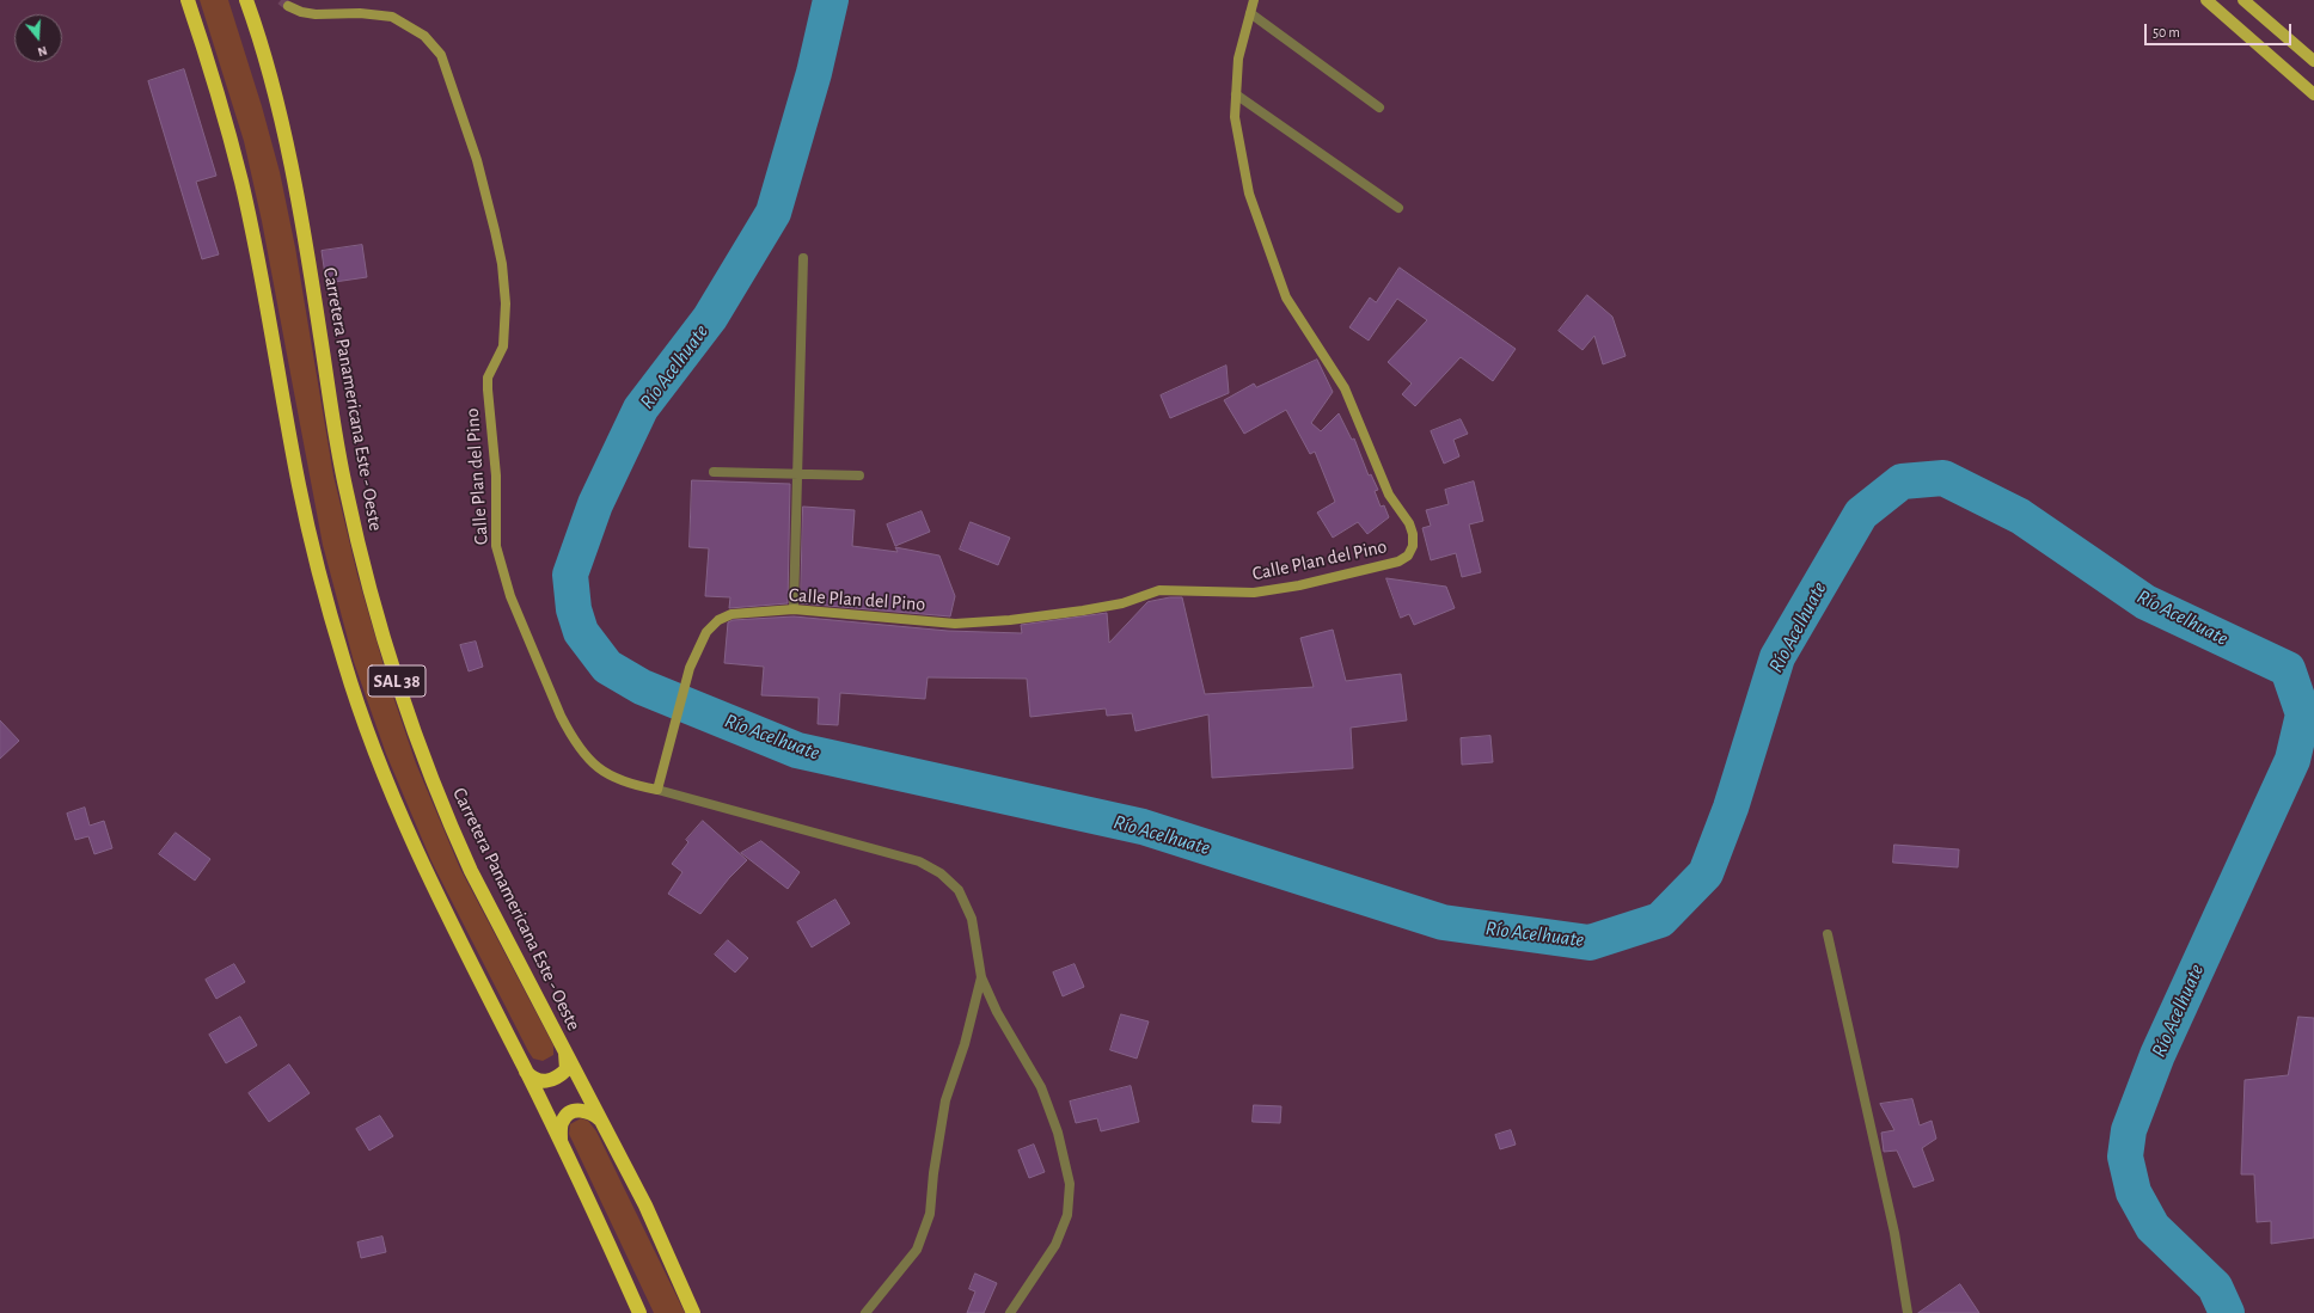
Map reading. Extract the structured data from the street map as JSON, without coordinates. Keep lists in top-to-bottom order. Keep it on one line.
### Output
{"streets":{"highway":["Carretera Panamericana Este - Oeste","SAL 38"],"street":["Calle Plan del Pino"]},"water":["Río Acelhuate"],"scale_bar":"50 m","north":"bottom"}
